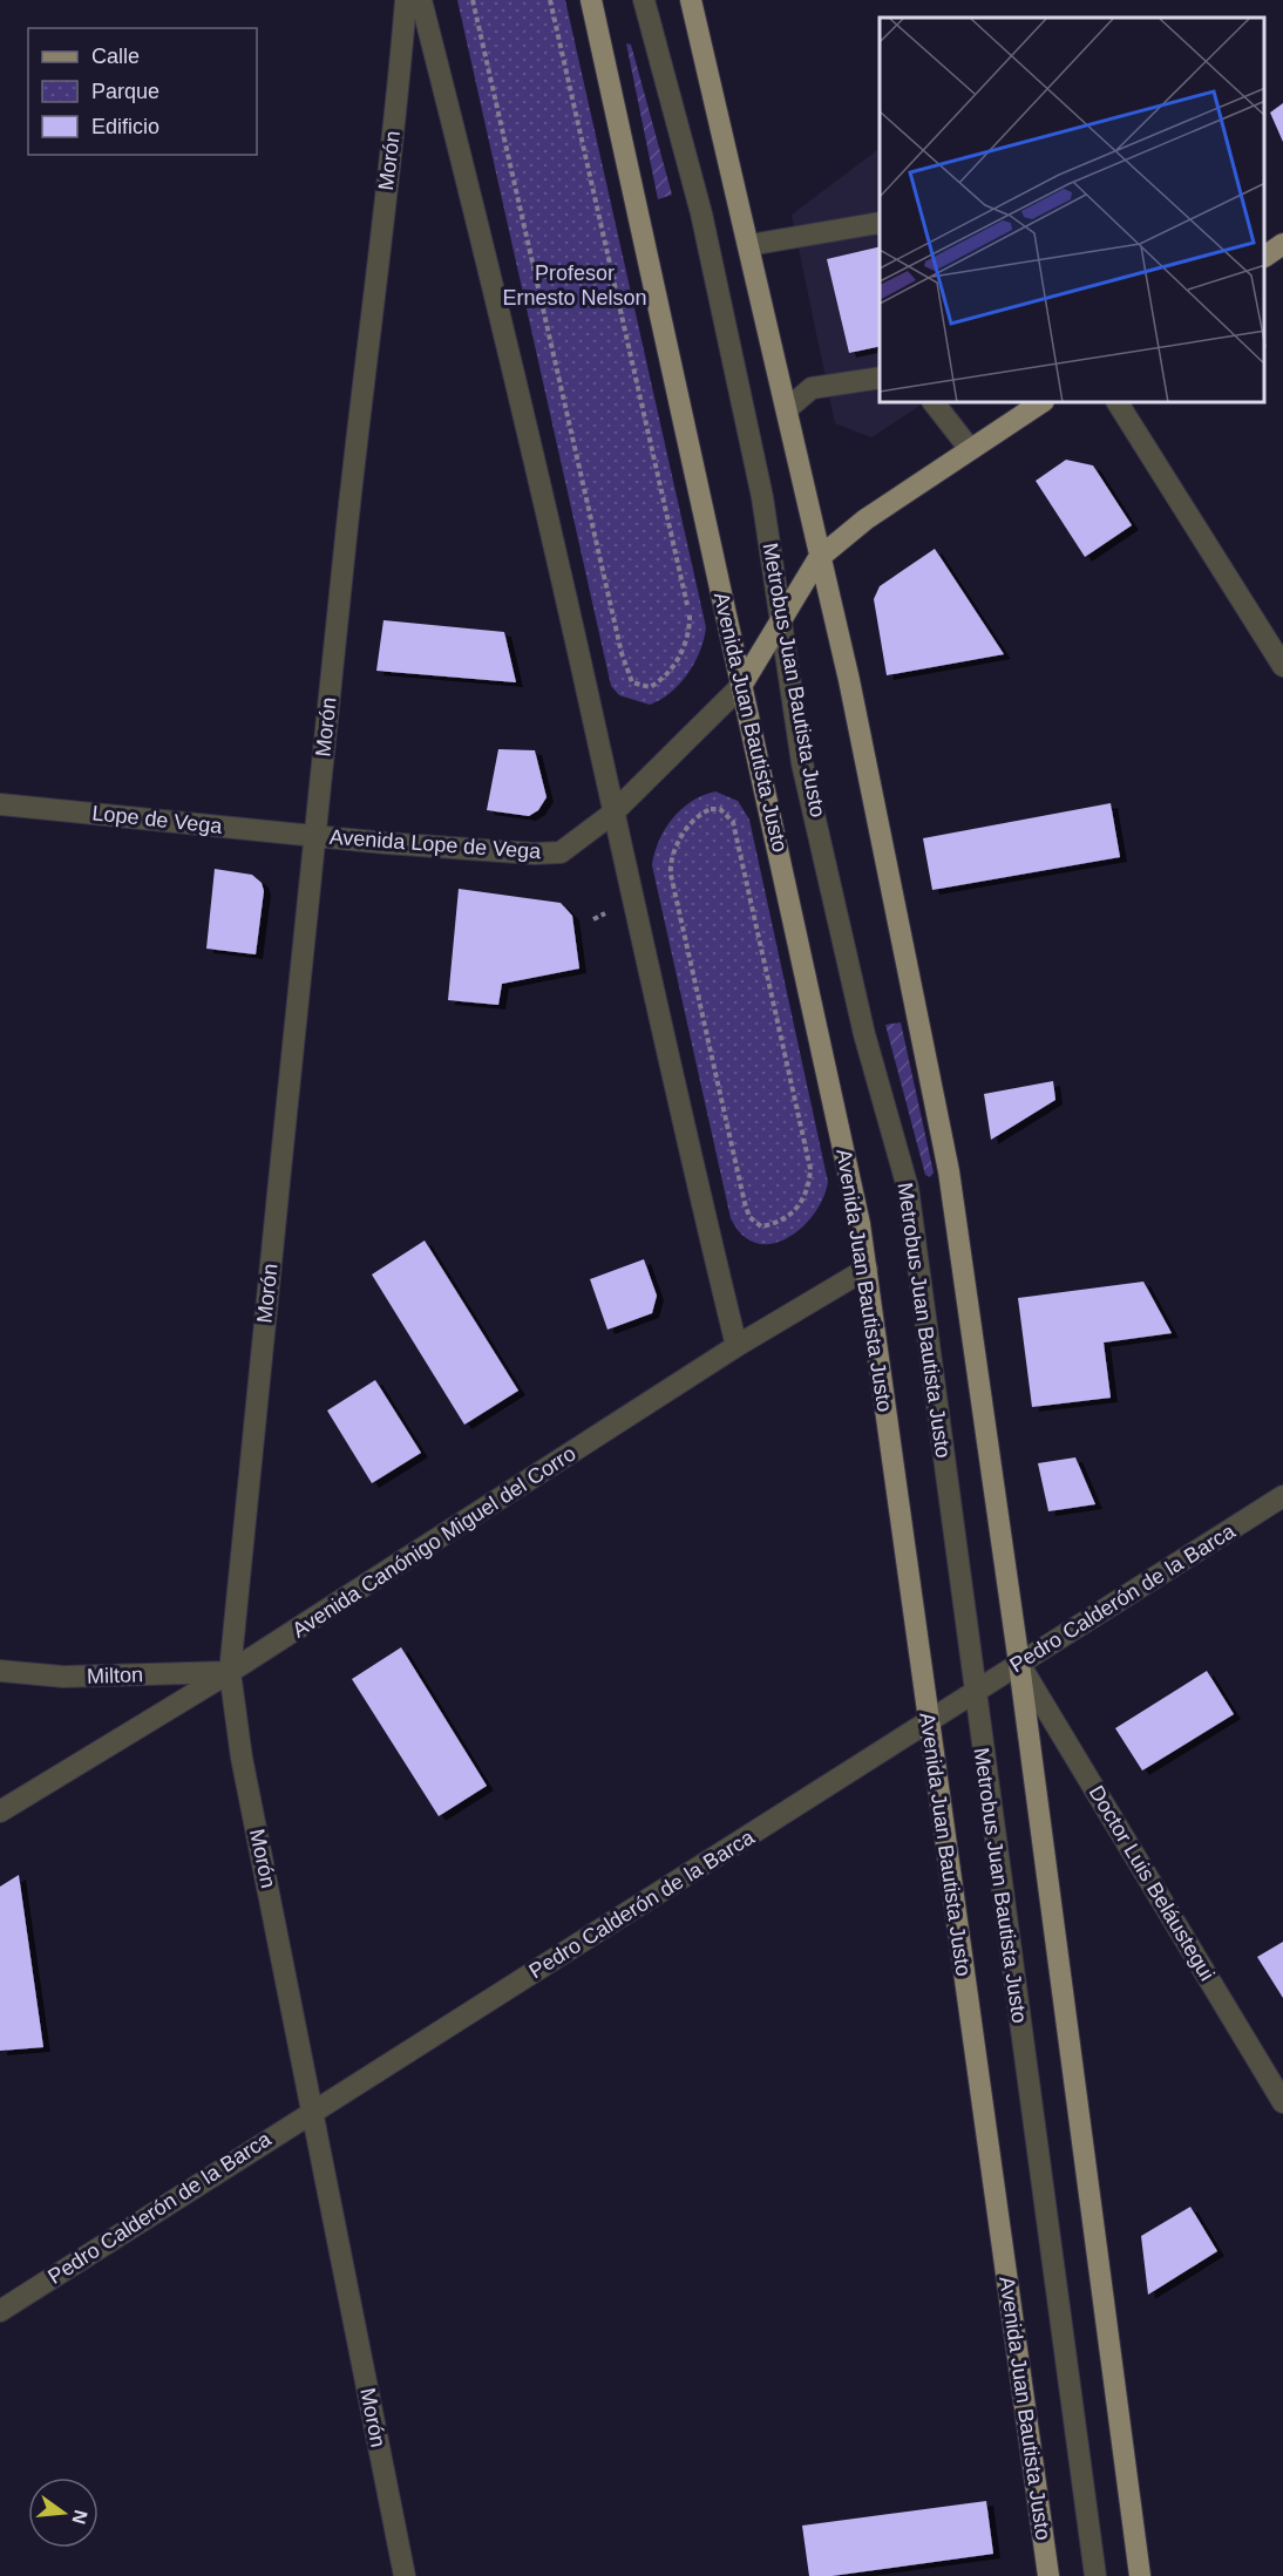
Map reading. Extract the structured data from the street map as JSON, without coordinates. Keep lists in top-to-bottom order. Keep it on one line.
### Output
{"streets":{"main road":["Avenida Juan Bautista Justo","Avenida Lope de Vega"],"street":["Morón","Metrobus Juan Bautista Justo","Lope de Vega","Avenida Canónigo Miguel del Corro","Pedro Calderón de la Barca","Milton","Doctor Luis Beláustegui"]},"crossings":[["Morón","Lope de Vega"],["Morón","Avenida Lope de Vega"],["Morón","Avenida Canónigo Miguel del Corro"],["Morón","Pedro Calderón de la Barca"],["Morón","Milton"],["Metrobus Juan Bautista Justo","Avenida Lope de Vega"],["Metrobus Juan Bautista Justo","Pedro Calderón de la Barca"],["Avenida Juan Bautista Justo","Avenida Lope de Vega"],["Avenida Juan Bautista Justo","Avenida Canónigo Miguel del Corro"],["Avenida Juan Bautista Justo","Pedro Calderón de la Barca"],["Lope de Vega","Avenida Lope de Vega"],["Avenida Canónigo Miguel del Corro","Milton"],["Pedro Calderón de la Barca","Doctor Luis Beláustegui"]],"parks":["Profesor Ernesto Nelson"],"legend":["Calle","Parque","Edificio"],"north":"right"}
